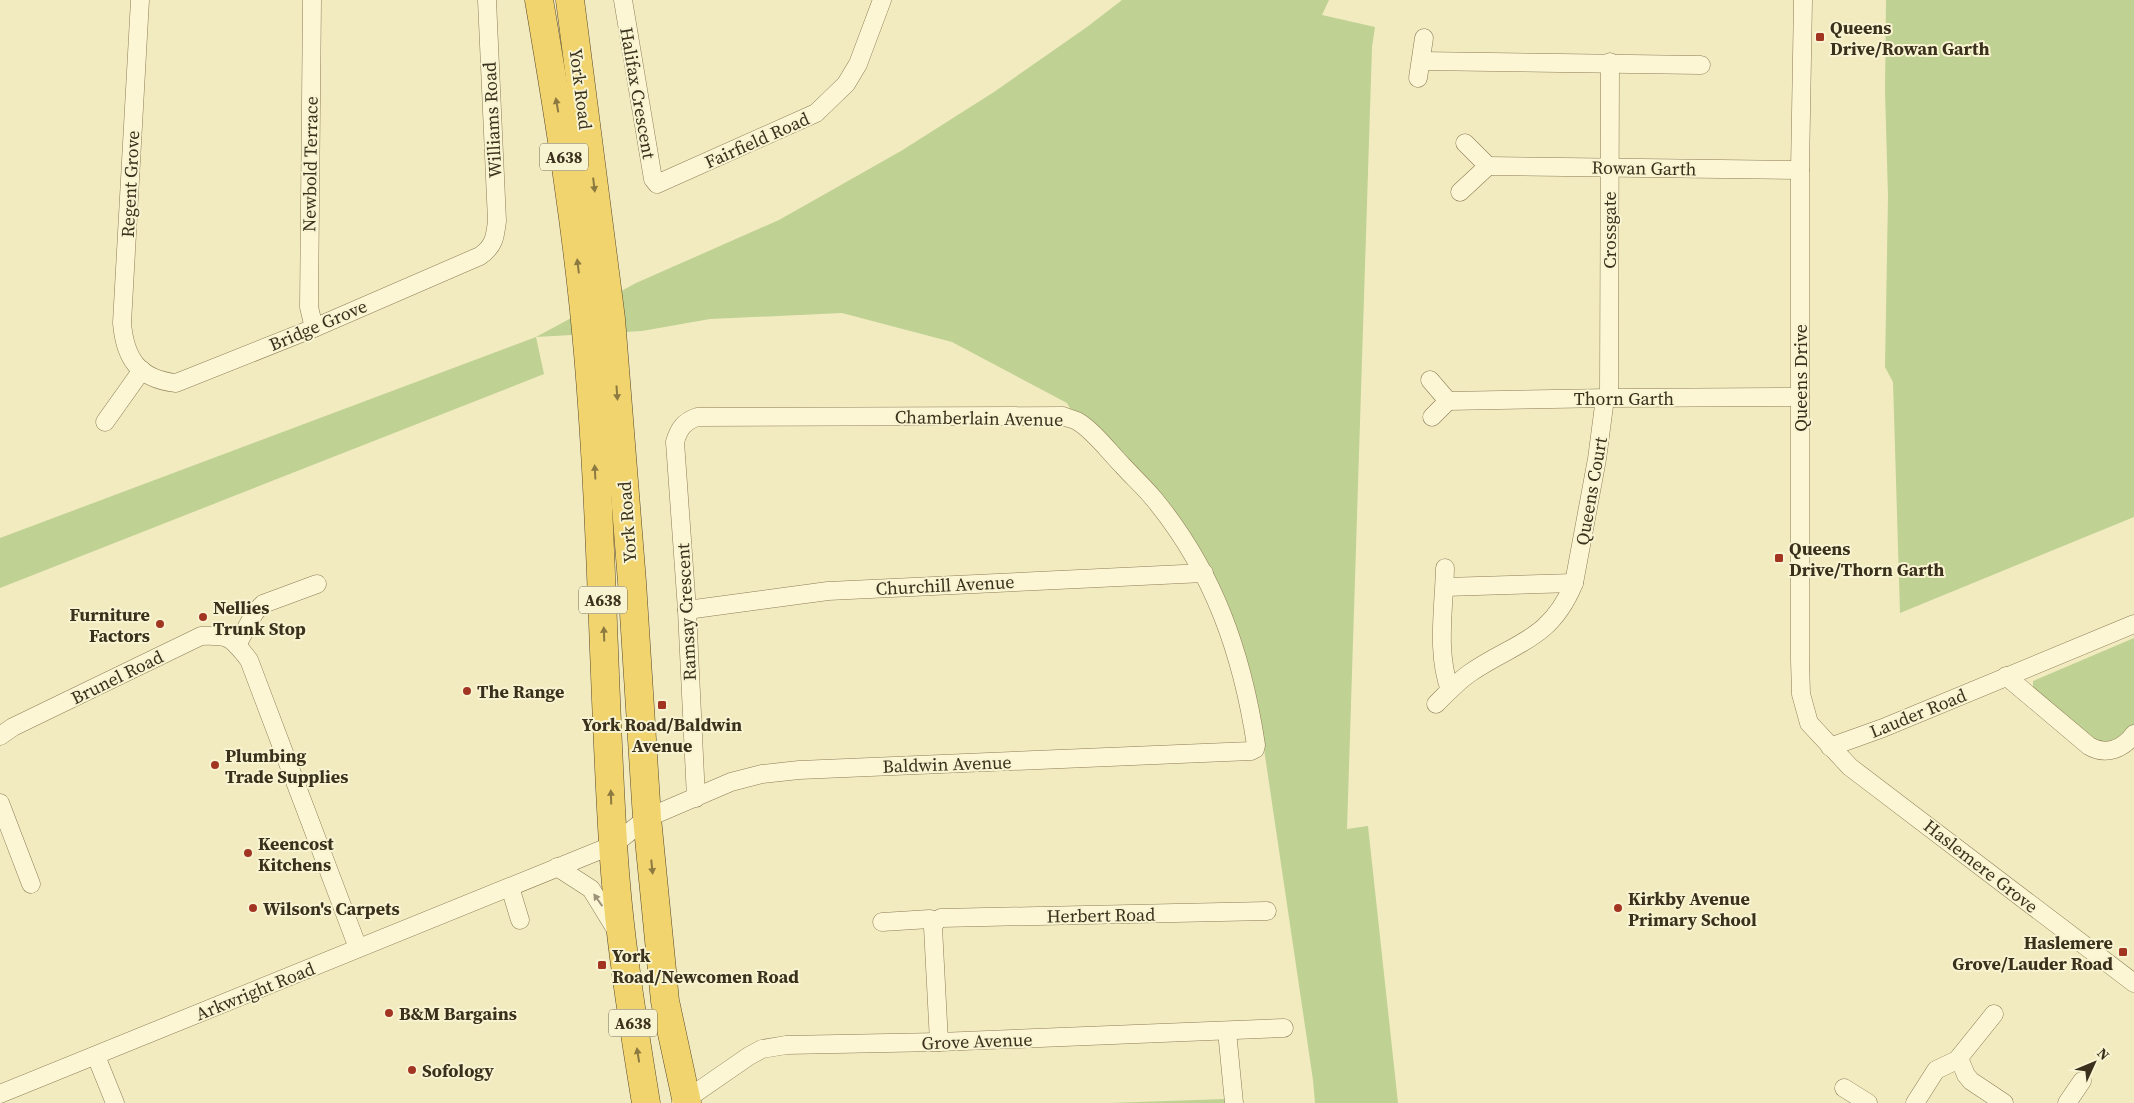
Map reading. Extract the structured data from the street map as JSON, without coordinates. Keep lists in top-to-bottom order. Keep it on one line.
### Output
{"streets":{"highway":["York Road","A638"],"street":["Halifax Crescent","Williams Road","Fairfield Road","Newbold Terrace","Rowan Garth","Regent Grove","Crossgate","Bridge Grove","Queens Drive","Thorn Garth","Chamberlain Avenue","Queens Court","Churchill Avenue","Ramsay Crescent","Brunel Road","Lauder Road","Baldwin Avenue","Haslemere Grove","Herbert Road","Arkwright Road","Grove Avenue"]},"crossings":[["York Road","Baldwin Avenue"],["York Road","Arkwright Road"],["York Road","Grove Avenue"],["Halifax Crescent","Fairfield Road"],["Williams Road","Bridge Grove"],["Newbold Terrace","Bridge Grove"],["Rowan Garth","Crossgate"],["Rowan Garth","Queens Drive"],["Regent Grove","Bridge Grove"],["Crossgate","Thorn Garth"],["Crossgate","Queens Court"],["Queens Drive","Thorn Garth"],["Queens Drive","Lauder Road"],["Queens Drive","Haslemere Grove"],["Thorn Garth","Queens Court"],["Chamberlain Avenue","Churchill Avenue"],["Chamberlain Avenue","Ramsay Crescent"],["Chamberlain Avenue","Baldwin Avenue"],["Churchill Avenue","Ramsay Crescent"],["Ramsay Crescent","Baldwin Avenue"],["Lauder Road","Haslemere Grove"],["Baldwin Avenue","Arkwright Road"]],"places":{"transit":["Queens Drive/Rowan Garth","Queens Drive/Thorn Garth","York Road/Baldwin Avenue","Haslemere Grove/Lauder Road","York Road/Newcomen Road"],"other":["Nellies Trunk Stop","Furniture Factors","The Range","Plumbing Trade Supplies","Keencost Kitchens","Wilson's Carpets","Kirkby Avenue Primary School","B&M Bargains","Sofology"]},"north":"top right"}
